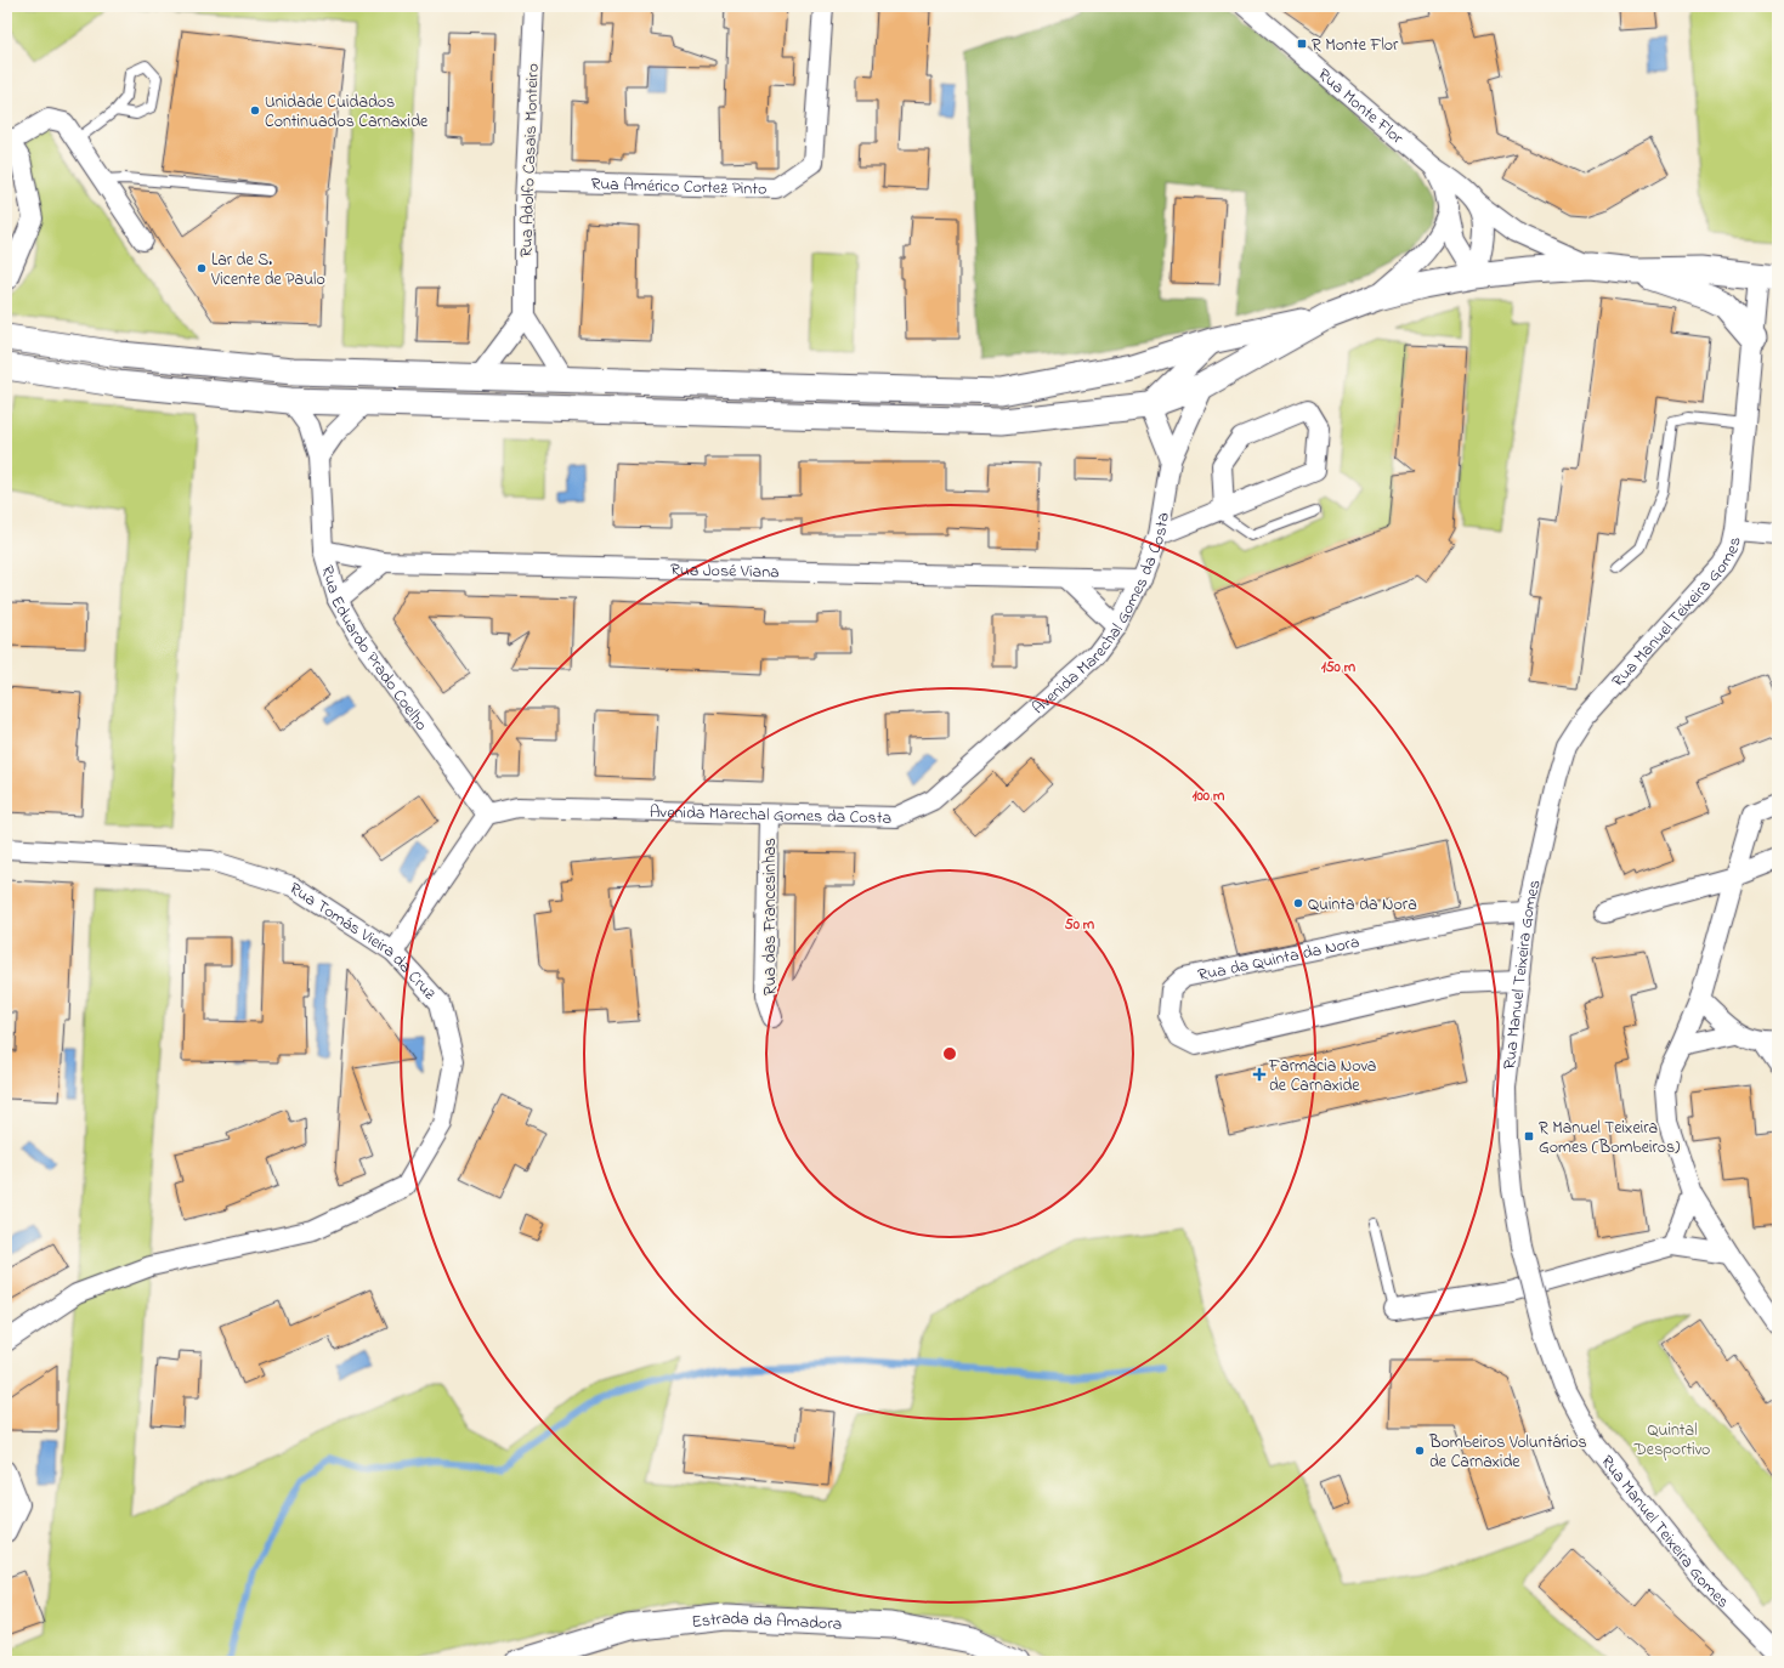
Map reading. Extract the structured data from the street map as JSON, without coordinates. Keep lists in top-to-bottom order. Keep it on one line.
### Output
{"streets":{"street":["Rua Monte Flor","Rua Adolfo Casais Monteiro","Rua Américo Cortez Pinto","Rua José Viana","Avenida Marechal Gomes da Costa","Rua Manuel Teixeira Gomes","Rua Eduardo Prado Coelho","Rua das Francesinhas","Rua Tomás Vieira da Cruz","Rua da Quinta da Nora","Estrada da Amadora"]},"crossings":[["Rua Adolfo Casais Monteiro","Rua Américo Cortez Pinto"],["Rua José Viana","Avenida Marechal Gomes da Costa"],["Rua José Viana","Rua Eduardo Prado Coelho"],["Avenida Marechal Gomes da Costa","Rua Eduardo Prado Coelho"],["Avenida Marechal Gomes da Costa","Rua das Francesinhas"],["Rua Manuel Teixeira Gomes","Rua da Quinta da Nora"]],"parks":["Quintal Desportivo"],"places":{"transit":["R Monte Flor","R Manuel Teixeira Gomes (Bombeiros)"],"other":["Unidade Cuidados Continuados Carnaxide","Lar de S. Vicente de Paulo","Quinta da Nora","Bombeiros Voluntários de Carnaxide"],"health":["Farmácia Nova de Carnaxide"]},"rings":["150 m","100 m","50 m"]}
